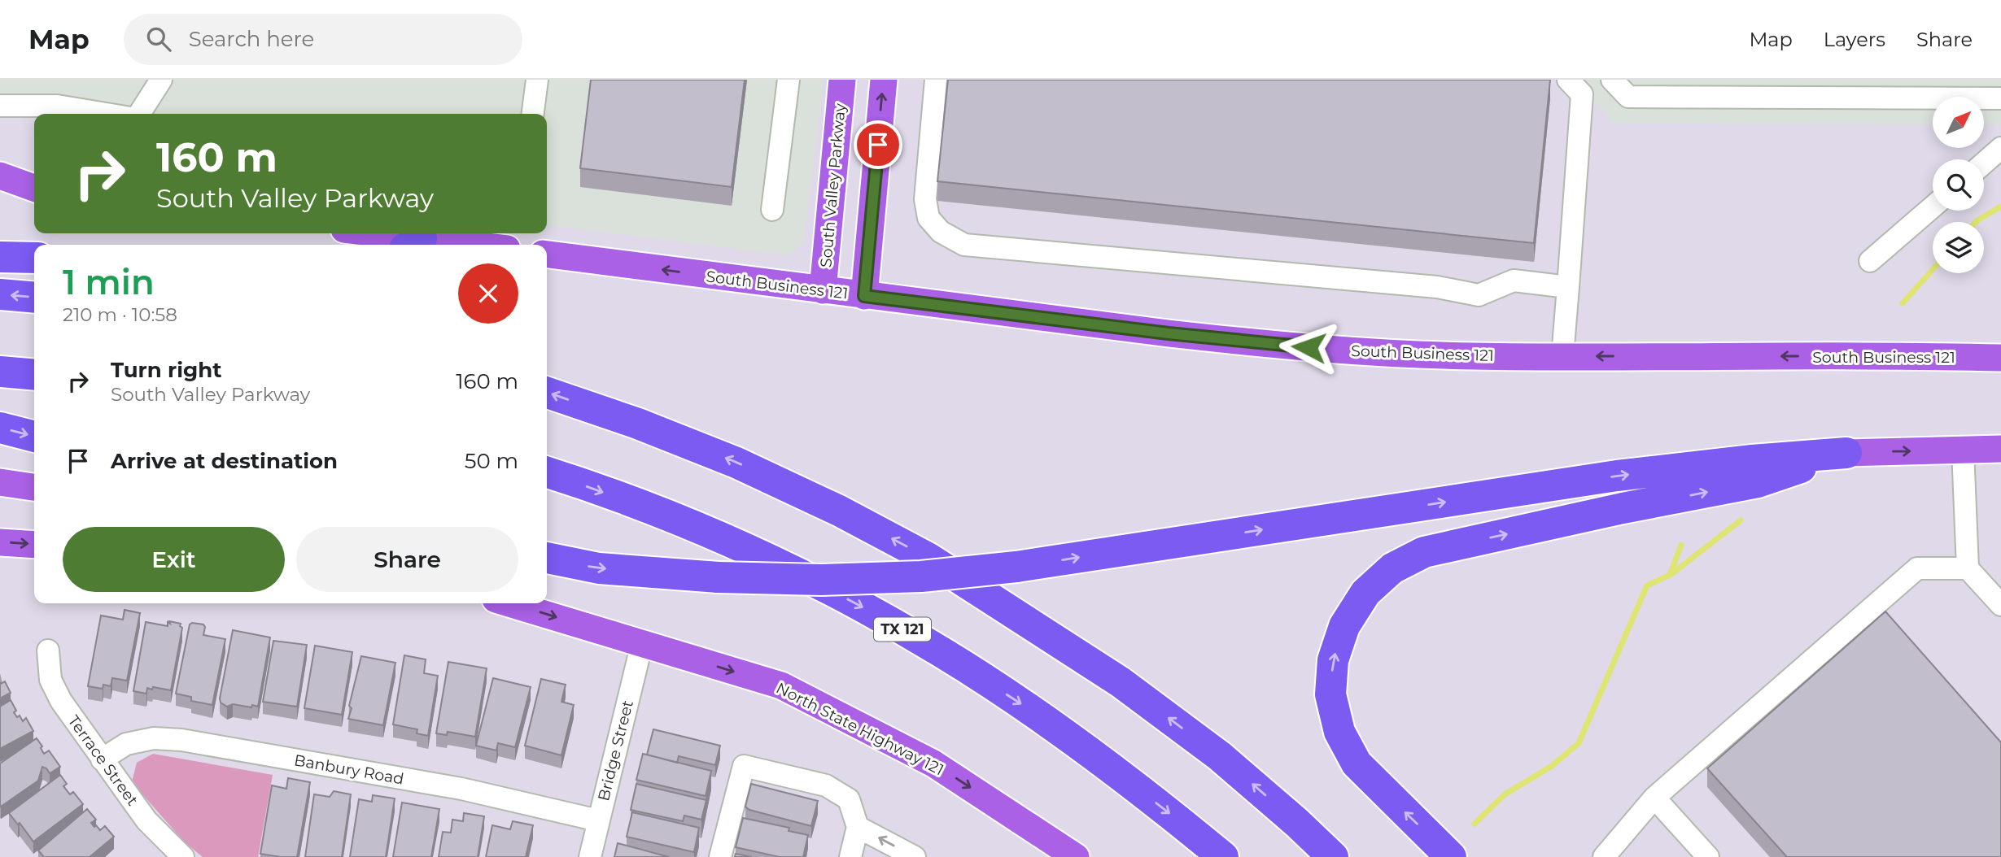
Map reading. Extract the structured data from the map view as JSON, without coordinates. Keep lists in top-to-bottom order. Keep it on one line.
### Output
{"streets":{"highway":["TX 121"],"main road":["South Valley Parkway","South Business 121","North State Highway 121"],"street":["Bridge Street","Terrace Street","Banbury Road"]},"crossings":[["South Valley Parkway","South Business 121"],["North State Highway 121","Bridge Street"],["Bridge Street","Banbury Road"],["Terrace Street","Banbury Road"]],"one_way":["South Business 121","North State Highway 121"],"north":"top right","page":{"header":"Map","search":"Search here","nav":["Map","Layers","Share"],"turn":["160 m","South Valley Parkway"],"heading":["1 min","210 m · 10:58"],"list":[{"name":"Turn right","note":"South Valley Parkway","value":"160 m"},{"name":"Arrive at destination","value":"50 m"}],"buttons":["Exit","Share"]}}
